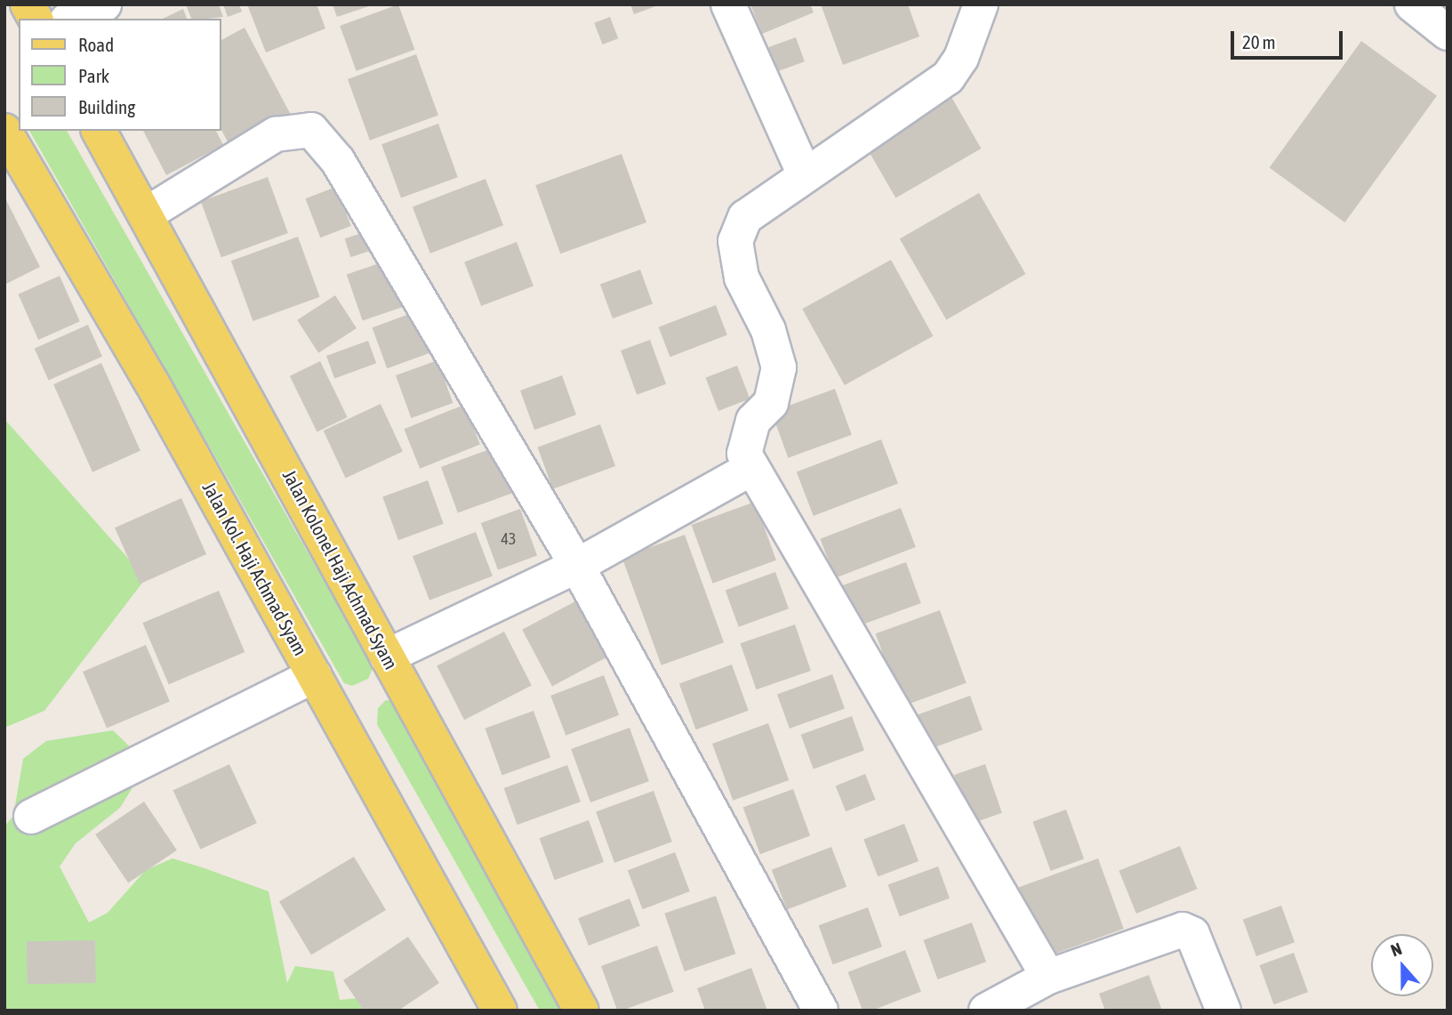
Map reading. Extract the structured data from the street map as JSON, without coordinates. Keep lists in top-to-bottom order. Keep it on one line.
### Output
{"streets":{"main road":["Jalan Kol. Haji Achmad Syam","Jalan Kolonel Haji Achmad Syam"]},"house_numbers":["43"],"legend":["Road","Park","Building"],"scale_bar":"20 m","north":"top"}
